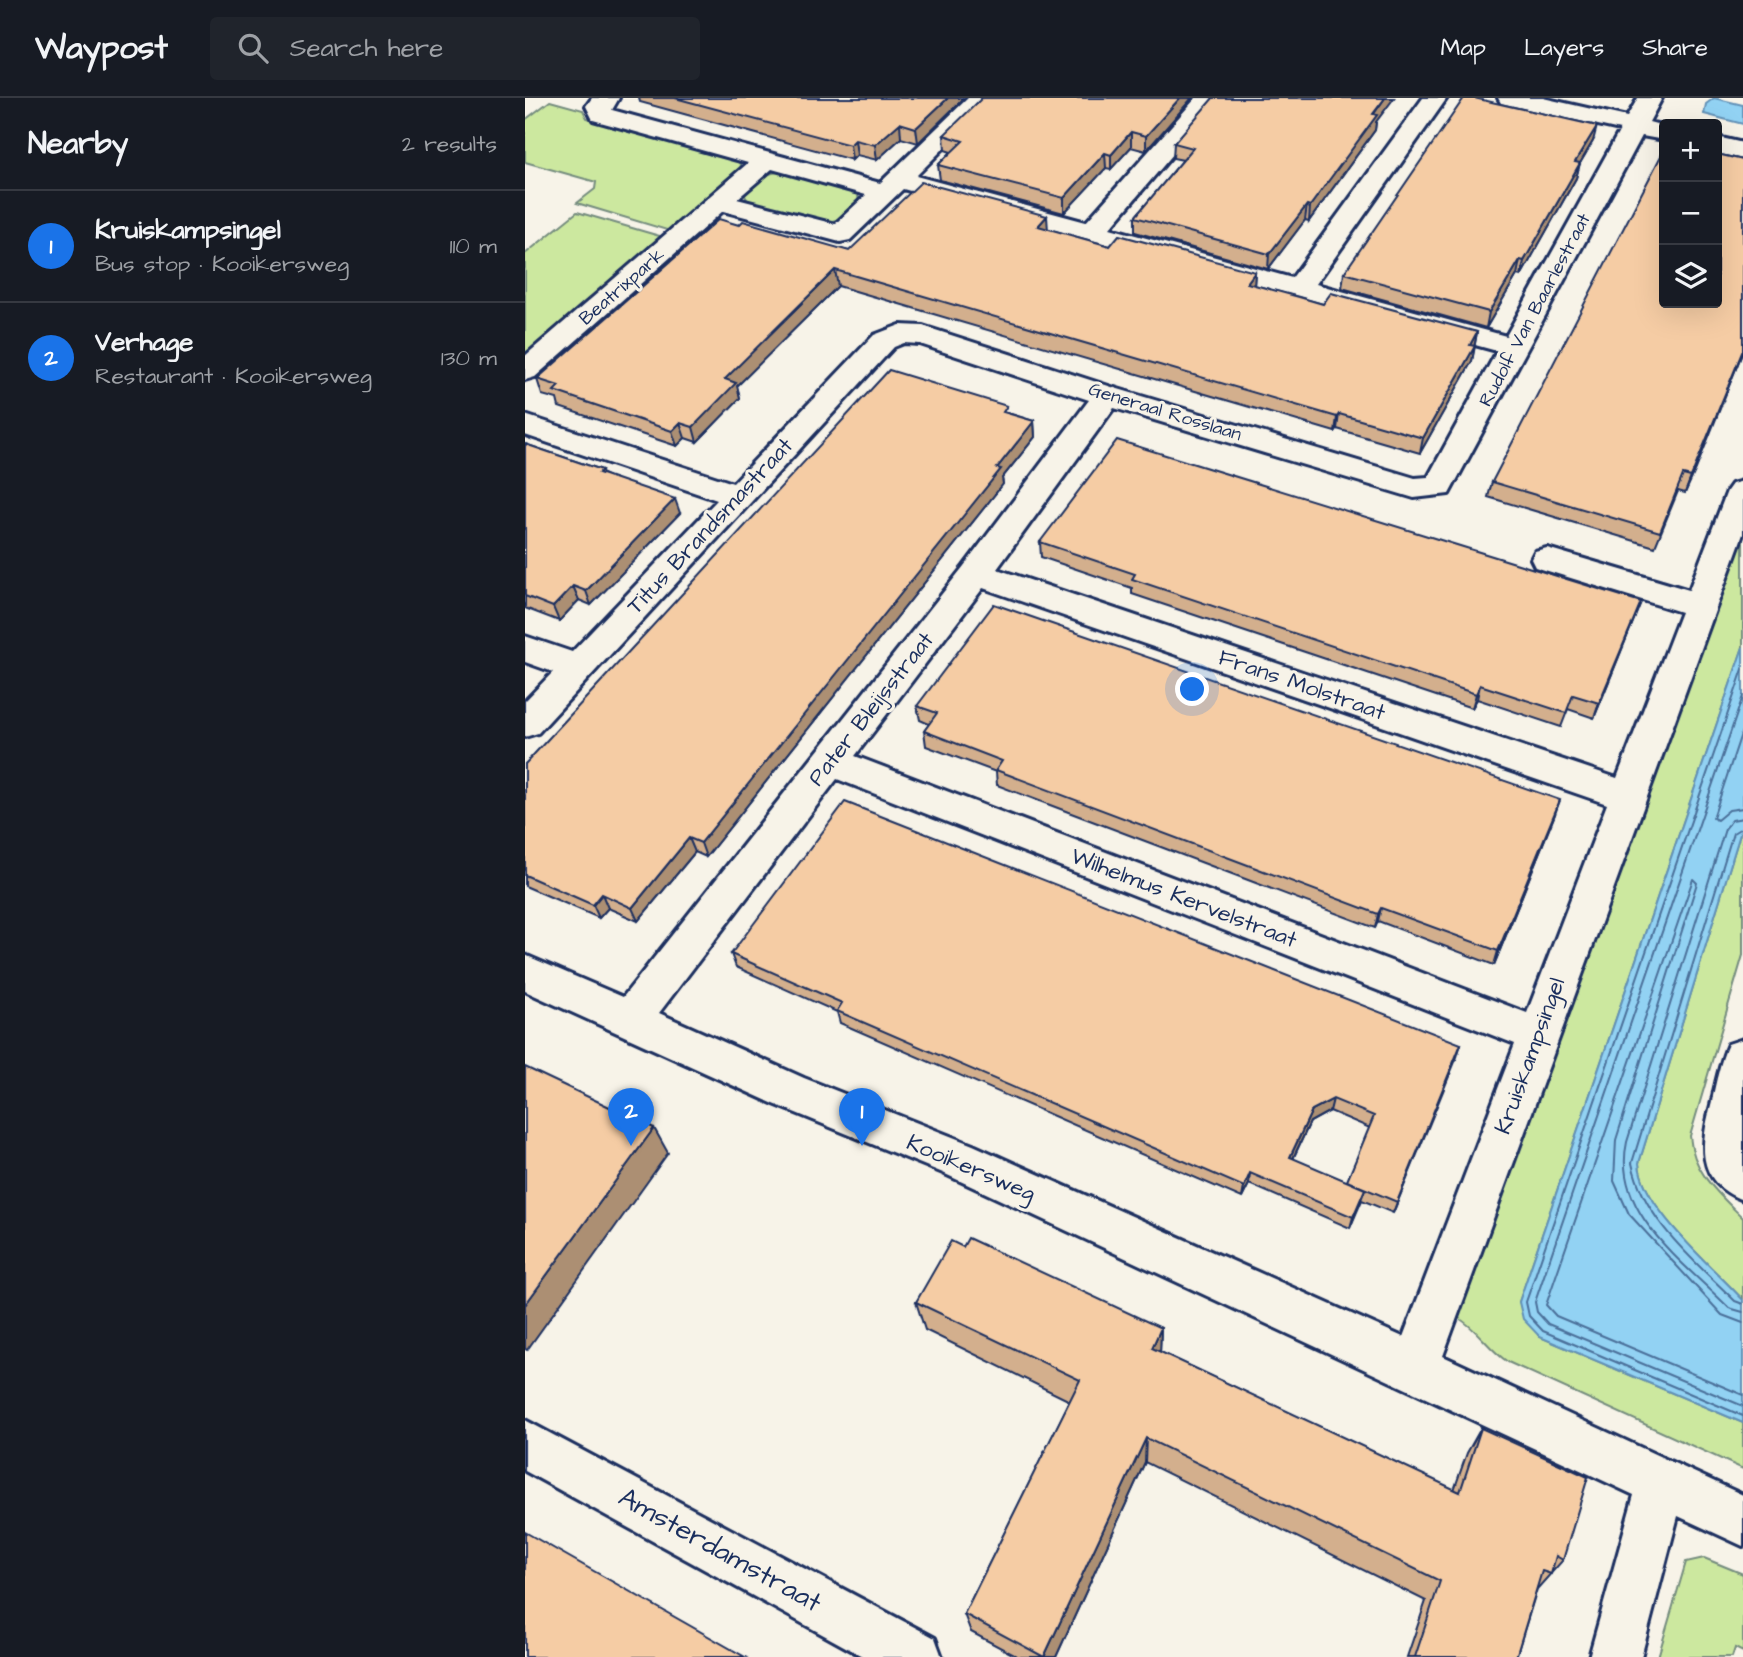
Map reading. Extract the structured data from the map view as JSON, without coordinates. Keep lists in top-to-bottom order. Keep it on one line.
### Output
{"streets":{"street":["Beatrixpark","Rudolf Van Baarlestraat","Generaal Rosslaan","Titus Brandsmastraat","Frans Molstraat","Pater Bleijsstraat","Wilhelmus Kervelstraat","Kruiskampsingel","Kooikersweg","Amsterdamstraat"]},"crossings":[["Rudolf Van Baarlestraat","Generaal Rosslaan"],["Generaal Rosslaan","Titus Brandsmastraat"],["Generaal Rosslaan","Pater Bleijsstraat"],["Frans Molstraat","Pater Bleijsstraat"],["Frans Molstraat","Kruiskampsingel"],["Pater Bleijsstraat","Wilhelmus Kervelstraat"],["Pater Bleijsstraat","Kooikersweg"],["Wilhelmus Kervelstraat","Kruiskampsingel"],["Kruiskampsingel","Kooikersweg"]],"page":{"header":"Waypost","search":"Search here","nav":["Map","Layers","Share"],"heading":["Nearby","2 results"],"map_buttons":["+","−"],"list":[{"mark":"1","name":"Kruiskampsingel","note":"Bus stop · Kooikersweg","value":"110 m"},{"mark":"2","name":"Verhage","note":"Restaurant · Kooikersweg","value":"130 m"}],"pins":["1","2"]}}
